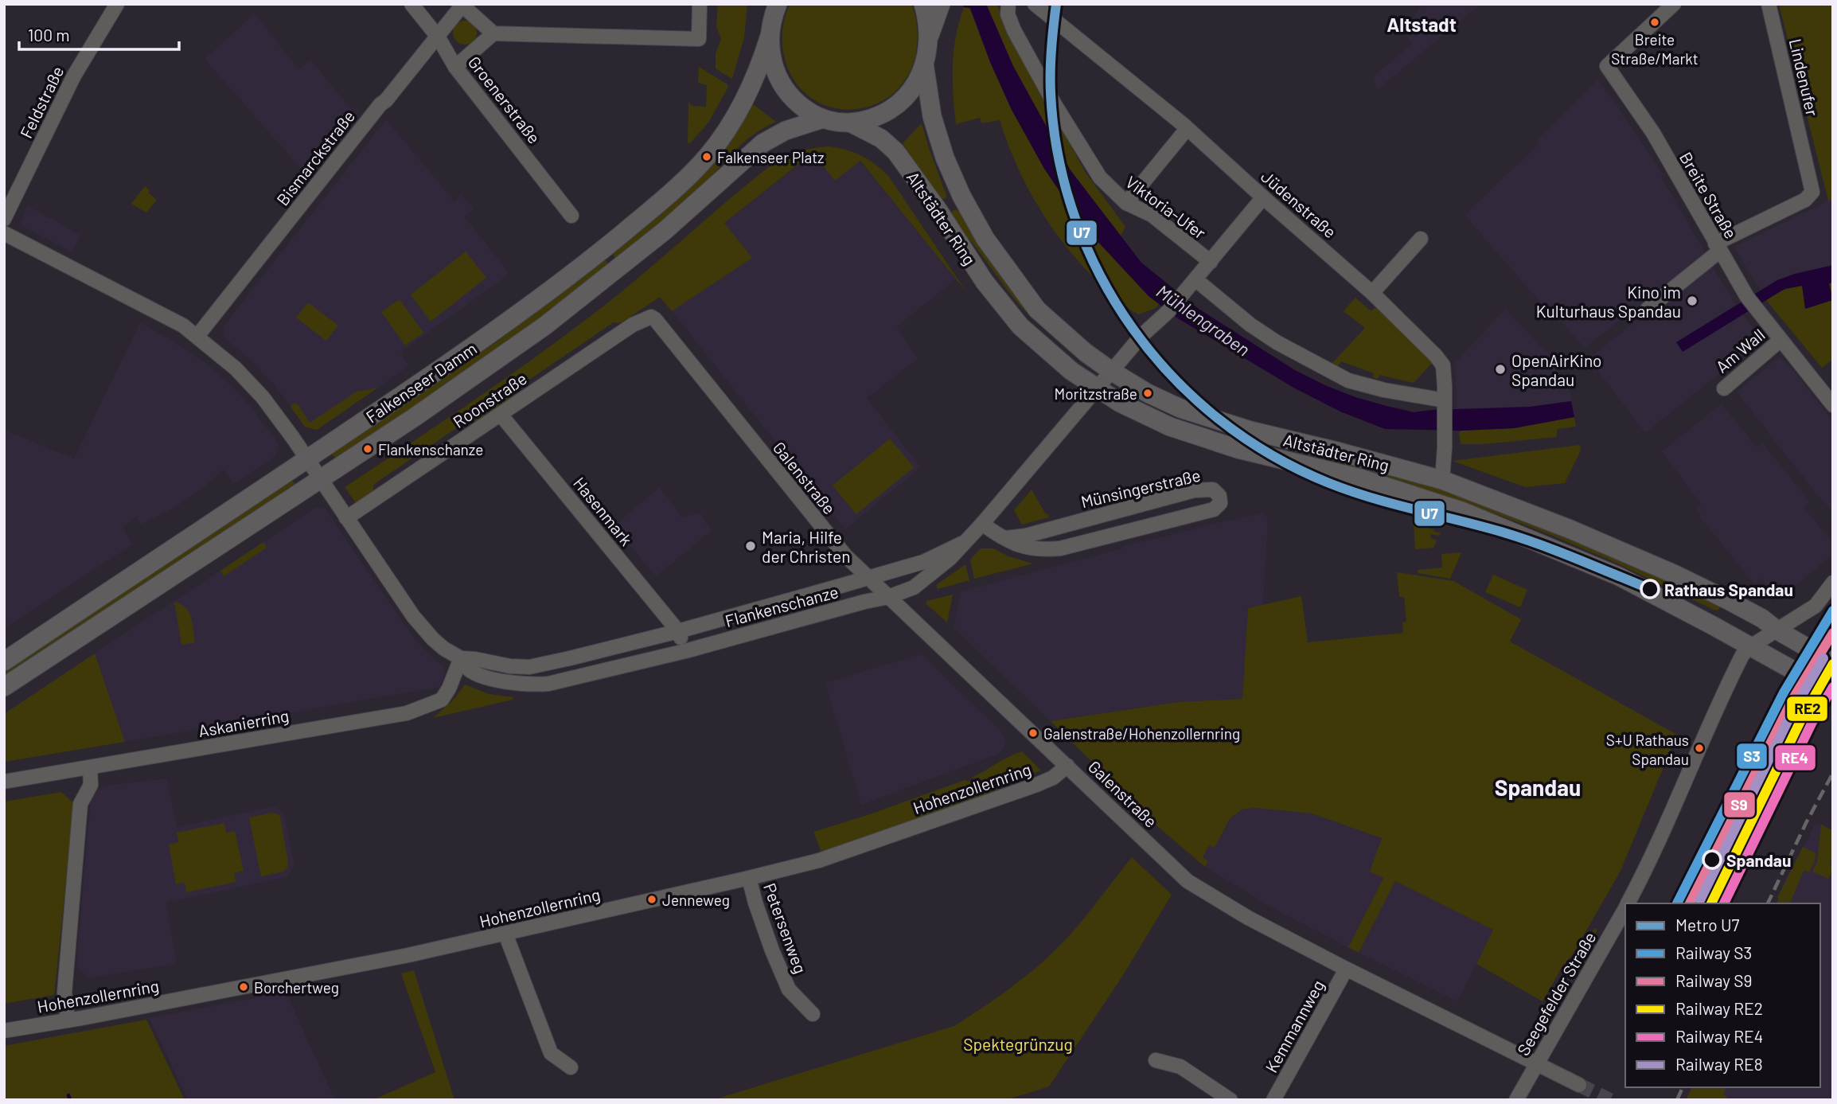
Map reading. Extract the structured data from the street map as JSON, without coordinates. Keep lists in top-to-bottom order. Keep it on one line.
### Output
{"streets":{"main road":["Altstädter Ring","Falkenseer Damm"],"street":["Lindenufer","Groenerstraße","Feldstraße","Bismarckstraße","Breite Straße","Jüdenstraße","Viktoria-Ufer","Am Wall","Roonstraße","Galenstraße","Münsingerstraße","Hasenmark","Flankenschanze","Askanierring","Hohenzollernring","Petersenweg","Seegefelder Straße","Kemmannweg"]},"crossings":[["Lindenufer","Breite Straße"],["Groenerstraße","Bismarckstraße"],["Bismarckstraße","Flankenschanze"],["Breite Straße","Am Wall"],["Jüdenstraße","Altstädter Ring"],["Altstädter Ring","Seegefelder Straße"],["Falkenseer Damm","Flankenschanze"],["Roonstraße","Galenstraße"],["Roonstraße","Hasenmark"],["Roonstraße","Flankenschanze"],["Galenstraße","Flankenschanze"],["Galenstraße","Hohenzollernring"],["Galenstraße","Seegefelder Straße"],["Galenstraße","Kemmannweg"],["Hasenmark","Flankenschanze"],["Flankenschanze","Askanierring"],["Hohenzollernring","Petersenweg"]],"districts":["Altstadt","Spandau"],"water":["Mühlengraben"],"parks":["Spektegrünzug"],"places":["Breite Straße/Markt","Falkenseer Platz","Kino im Kulturhaus Spandau","OpenAirKino Spandau","Moritzstraße","Flankenschanze","Maria, Hilfe der Christen","Rathaus Spandau","Galenstraße/Hohenzollernring","S+U Rathaus Spandau","Spandau","Jenneweg","Borchertweg"],"lines":["metro line U7","rail line S3","rail line S9","rail line RE8","rail line RE2","rail line RE4"],"legend":["Metro U7","Railway S3","Railway S9","Railway RE2","Railway RE4","Railway RE8"],"scale_bar":"100 m"}
